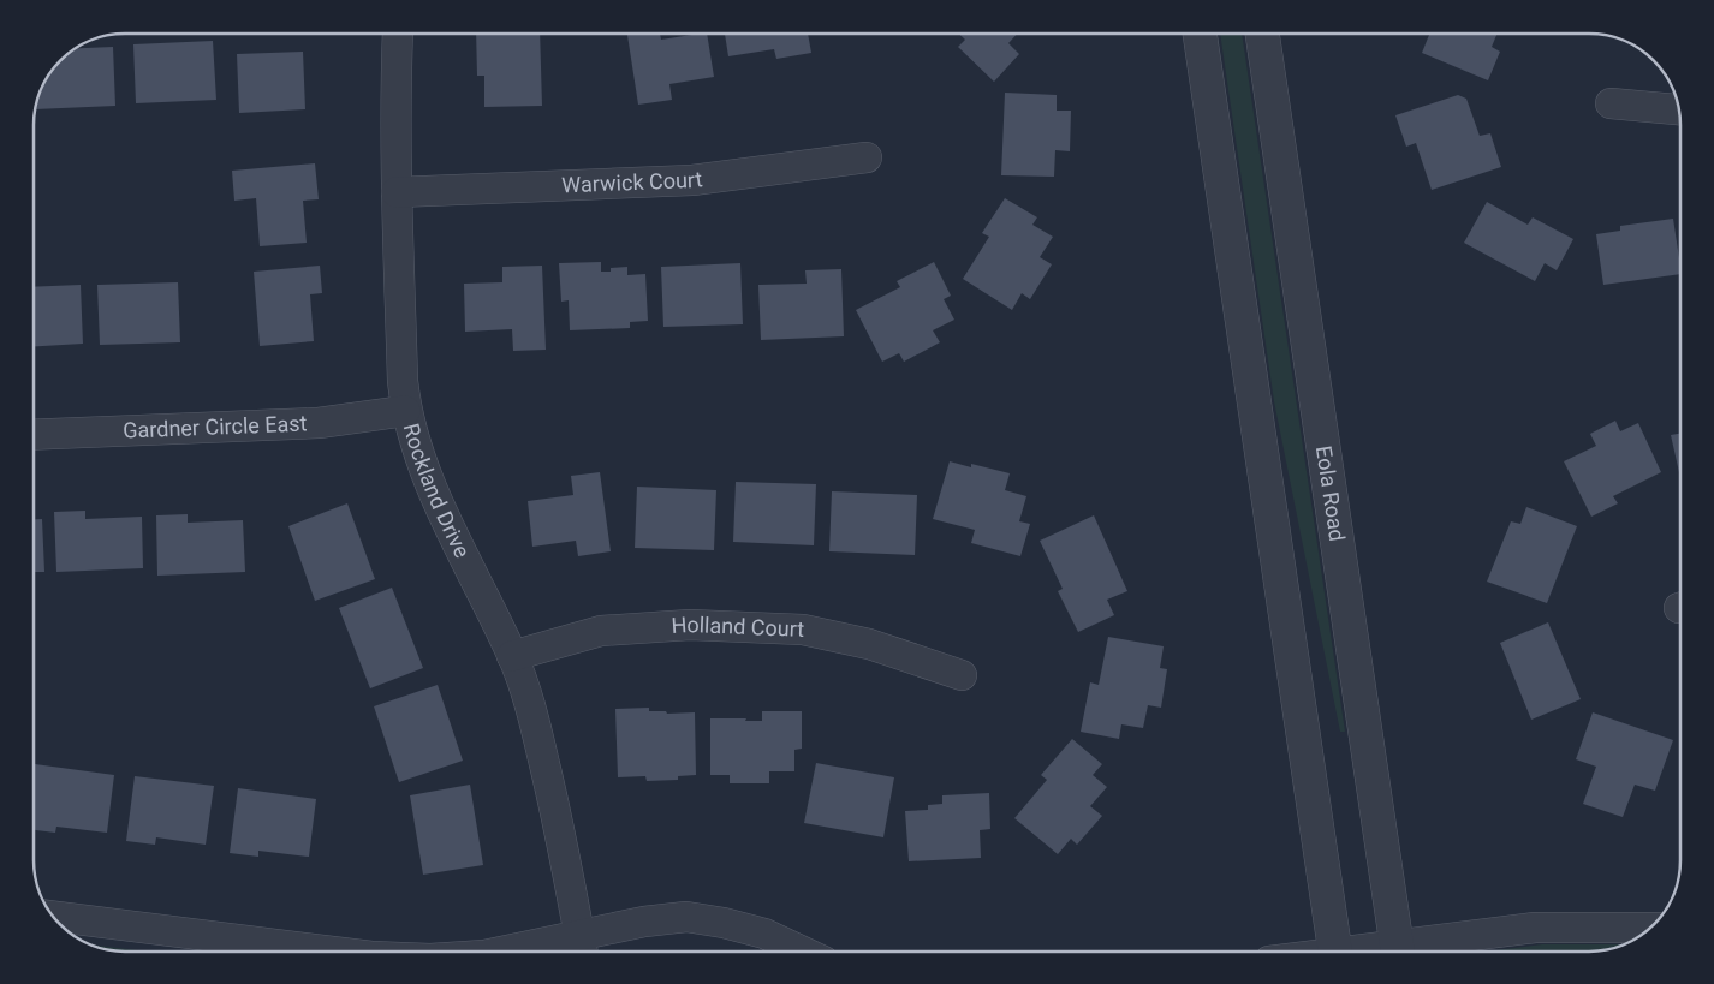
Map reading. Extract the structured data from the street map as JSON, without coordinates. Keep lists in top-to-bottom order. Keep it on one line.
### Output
{"streets":{"street":["Warwick Court","Gardner Circle East","Rockland Drive","Eola Road","Holland Court"]},"crossings":[["Warwick Court","Rockland Drive"],["Gardner Circle East","Rockland Drive"],["Rockland Drive","Holland Court"]]}
